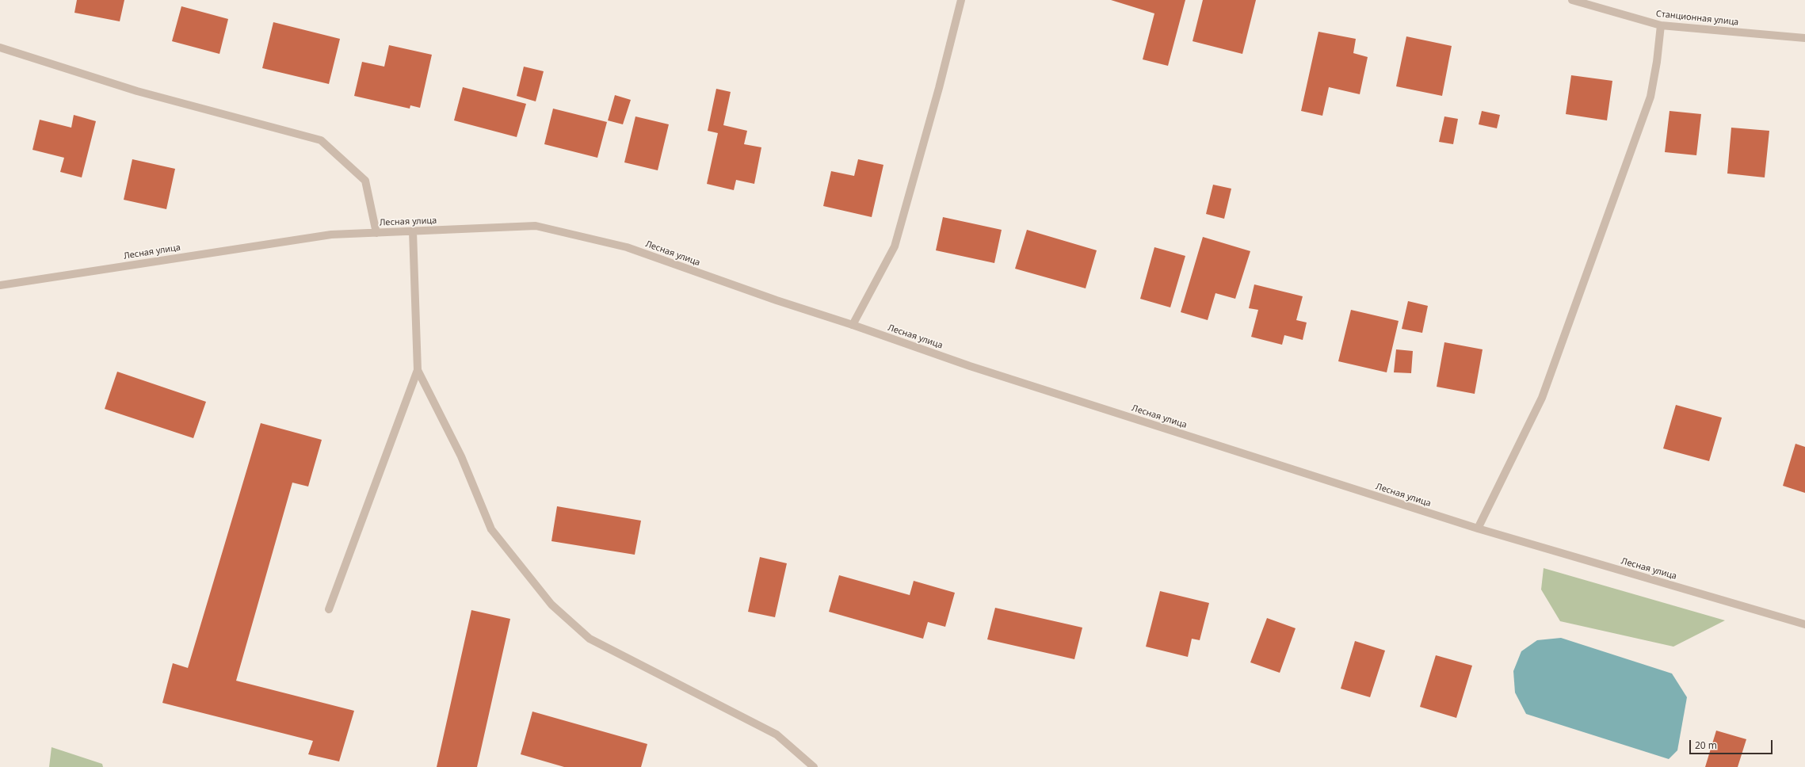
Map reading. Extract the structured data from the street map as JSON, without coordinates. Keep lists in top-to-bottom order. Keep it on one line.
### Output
{"streets":{"street":["Станционная улица","Лесная улица"]},"scale_bar":"20 m"}
